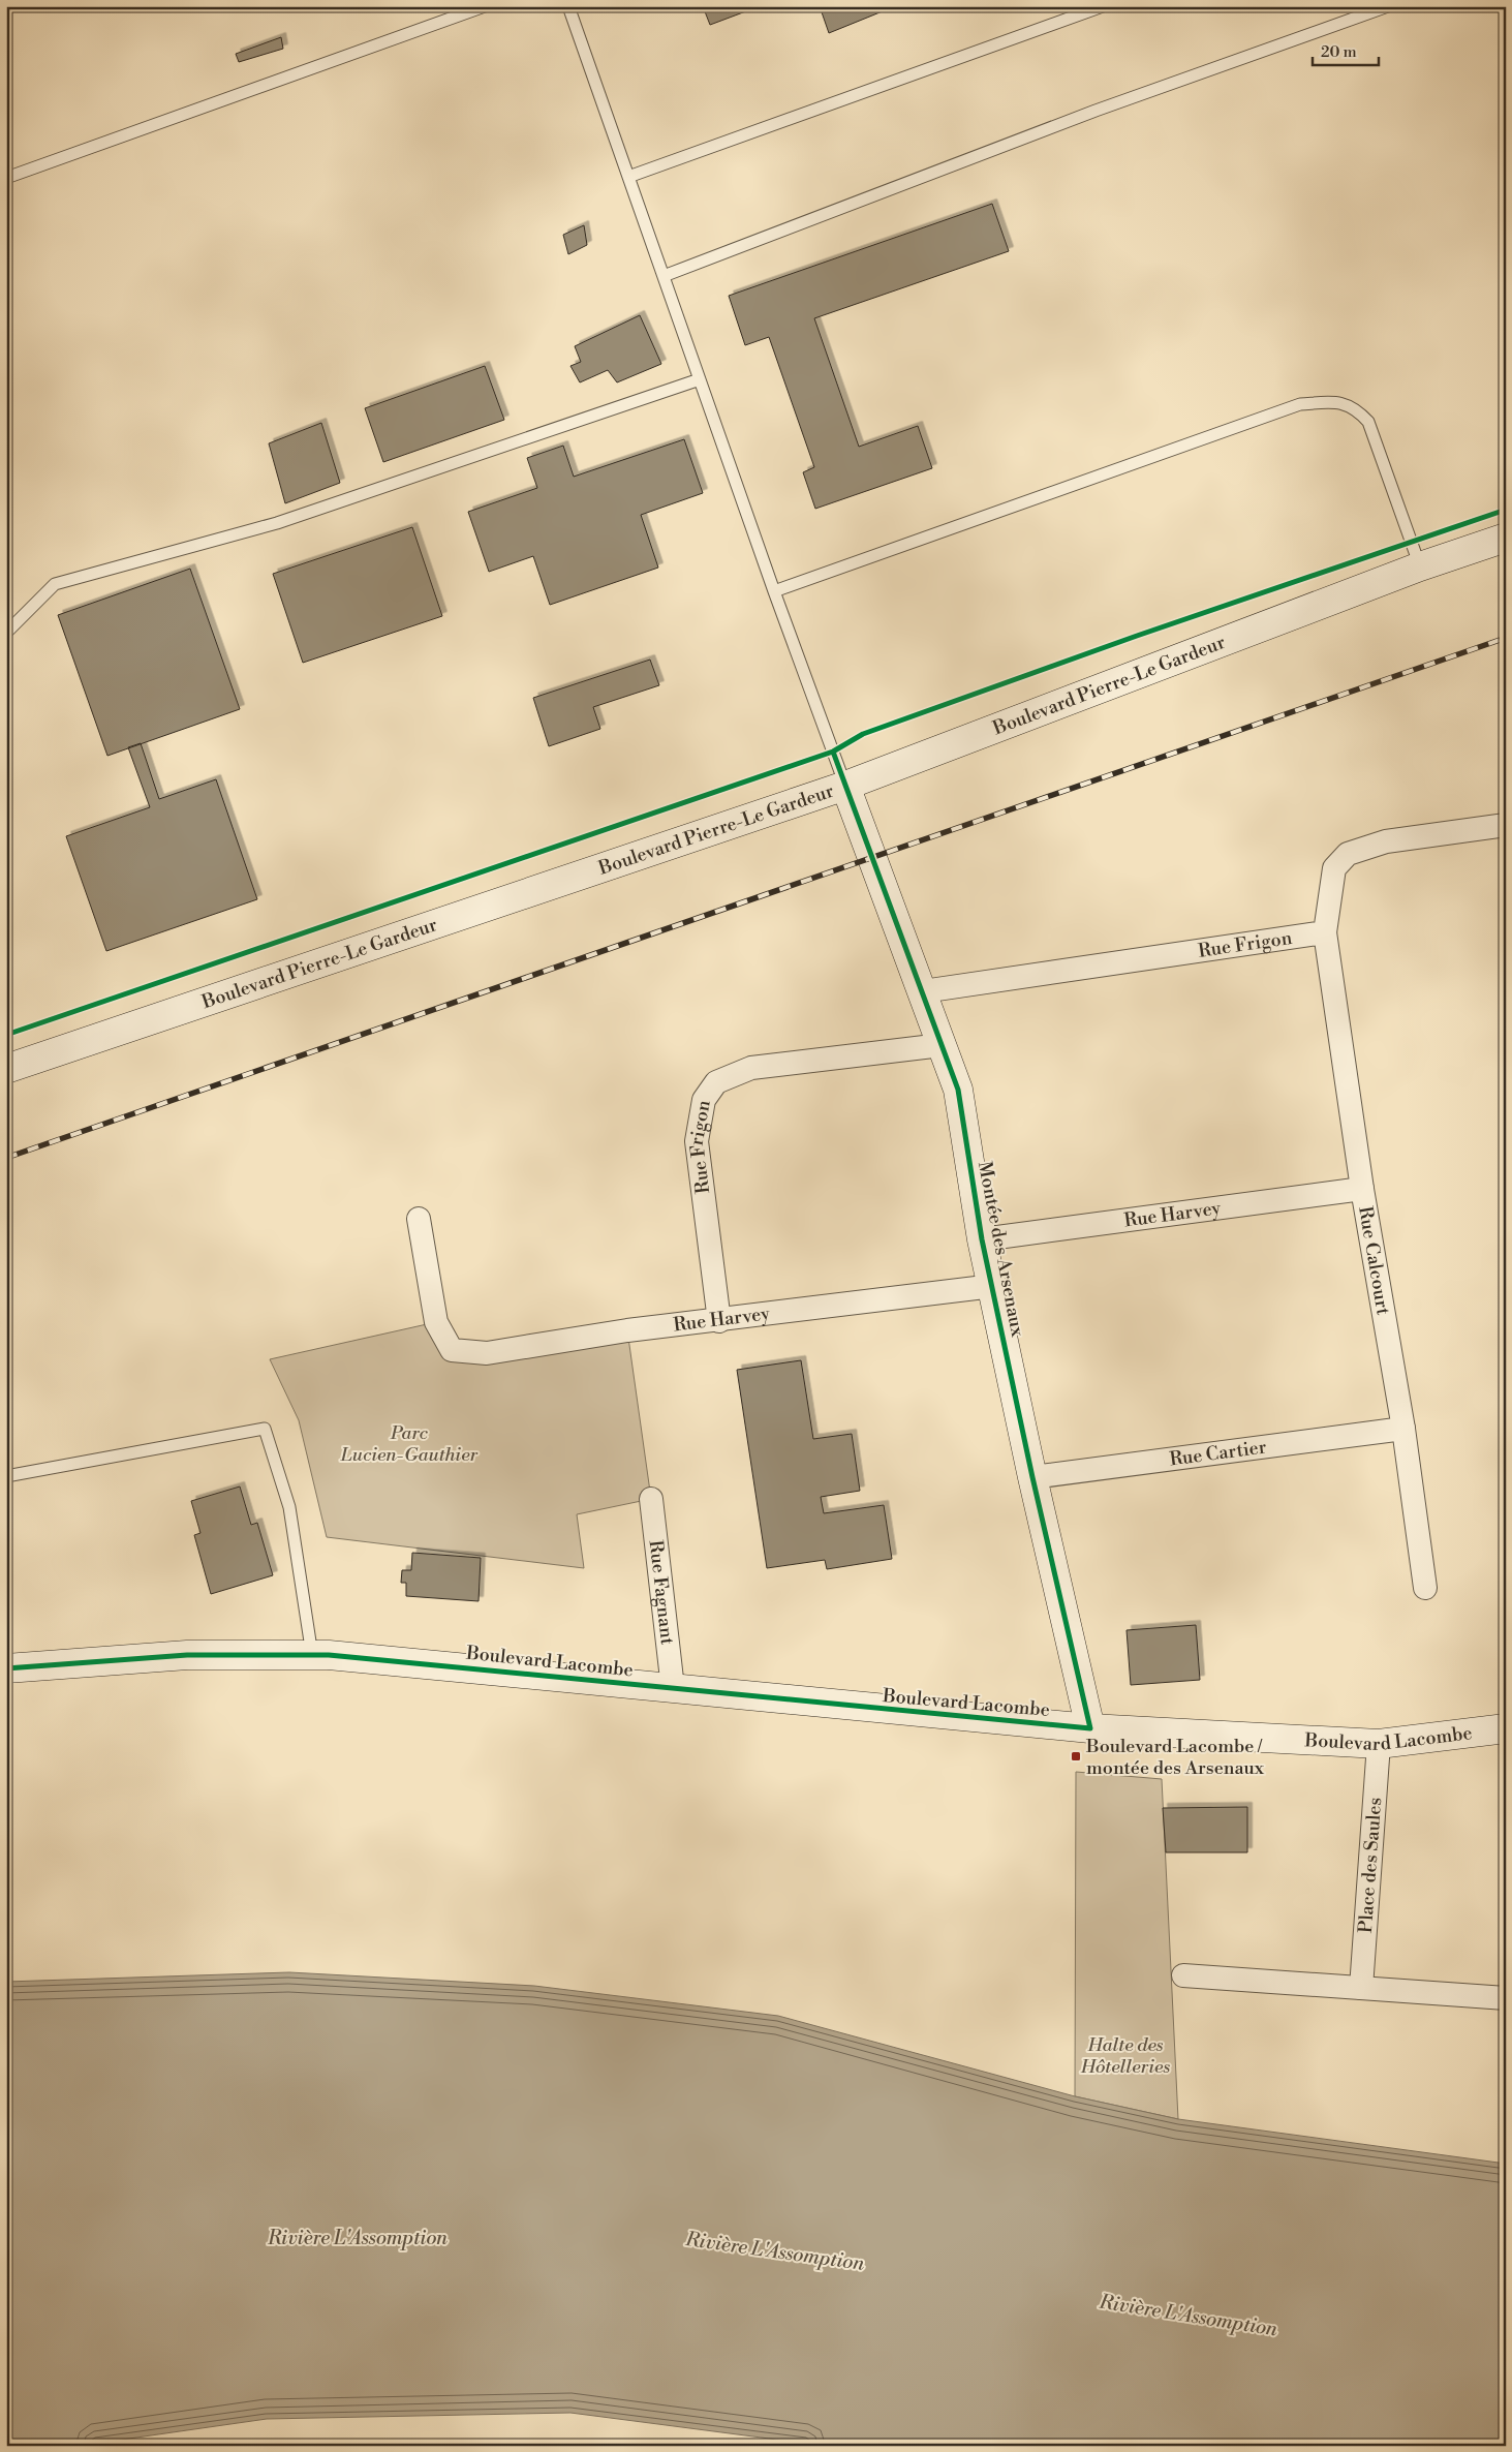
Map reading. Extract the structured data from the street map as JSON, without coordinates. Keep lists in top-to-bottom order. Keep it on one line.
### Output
{"streets":{"street":["Boulevard Pierre-Le Gardeur","Rue Frigon","Rue Harvey","Montée des Arsenaux","Rue Calcourt","Rue Cartier","Rue Fagnant","Boulevard Lacombe","Place des Saules"]},"crossings":[["Boulevard Pierre-Le Gardeur","Montée des Arsenaux"],["Rue Frigon","Rue Harvey"],["Rue Frigon","Montée des Arsenaux"],["Rue Frigon","Rue Calcourt"],["Rue Harvey","Montée des Arsenaux"],["Rue Harvey","Rue Calcourt"],["Montée des Arsenaux","Rue Cartier"],["Montée des Arsenaux","Boulevard Lacombe"],["Rue Calcourt","Rue Cartier"],["Rue Fagnant","Boulevard Lacombe"],["Boulevard Lacombe","Place des Saules"]],"water":["Rivière L'Assomption"],"parks":["Parc Lucien-Gauthier","Halte des Hôtelleries"],"places":{"transit":["Boulevard Lacombe / montée des Arsenaux"]},"scale_bar":"20 m"}
